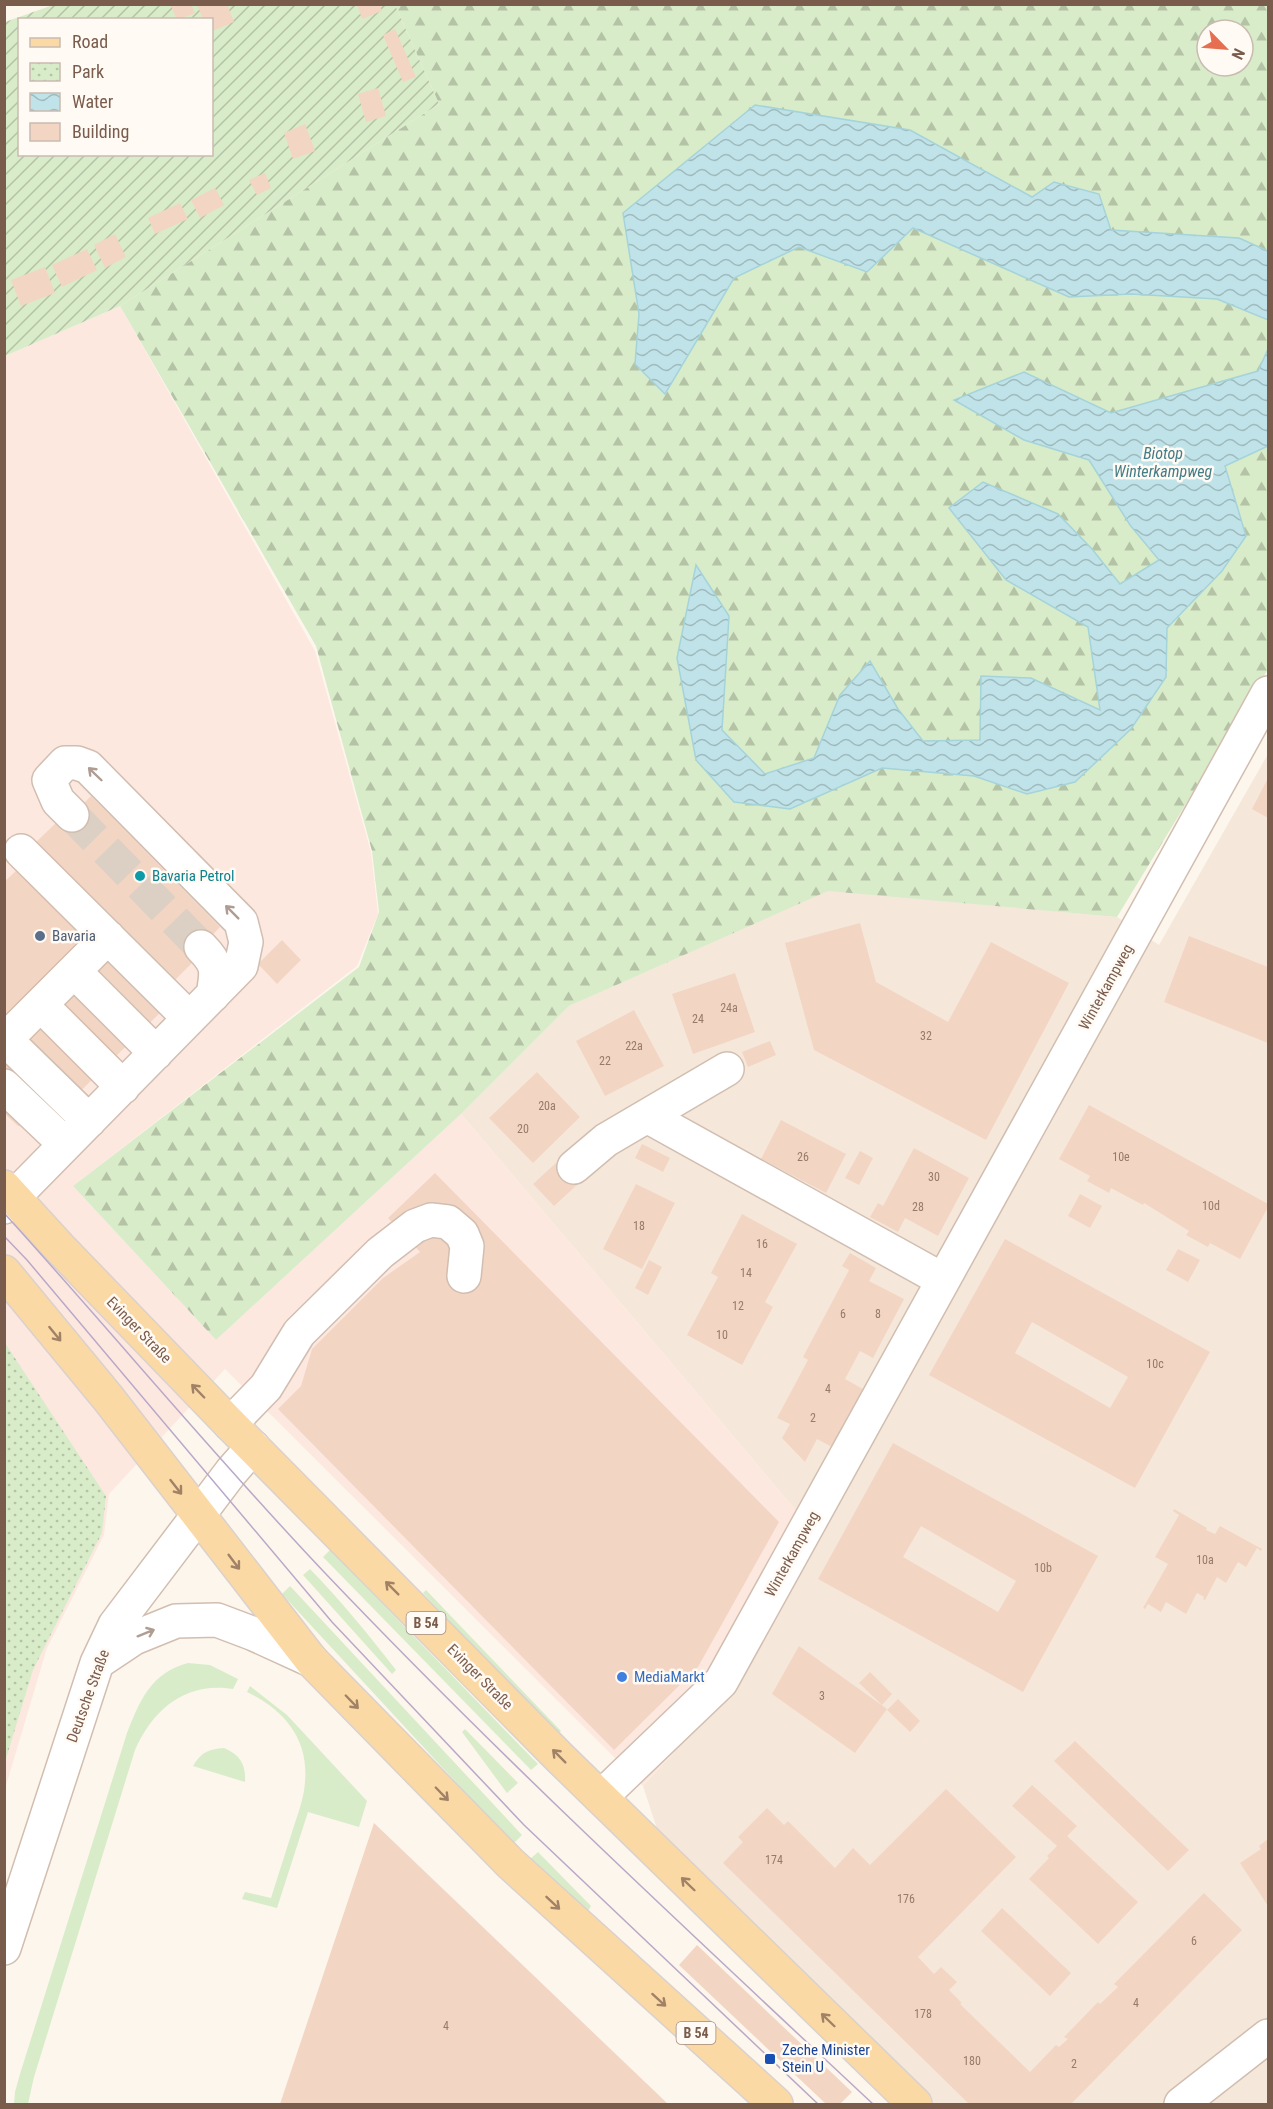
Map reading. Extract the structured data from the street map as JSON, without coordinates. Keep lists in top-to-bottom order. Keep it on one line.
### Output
{"streets":{"main road":["Evinger Straße","B 54"],"street":["Winterkampweg","Deutsche Straße"]},"crossings":[["Winterkampweg","Evinger Straße"],["Evinger Straße","Deutsche Straße"],["B 54","Deutsche Straße"]],"water":["Biotop Winterkampweg"],"places":{"other":["Bavaria Petrol","Bavaria","MediaMarkt"],"transit":["Zeche Minister Stein U"]},"house_numbers":["24a","24","32","22a","22","20a","20","26","10e","30","10d","28","18","16","14","12","6","8","10","10c","4","2","10a","10b","3","174","176","6","4","178","4","180","2"],"legend":["Road","Park","Water","Building"],"north":"bottom right"}
